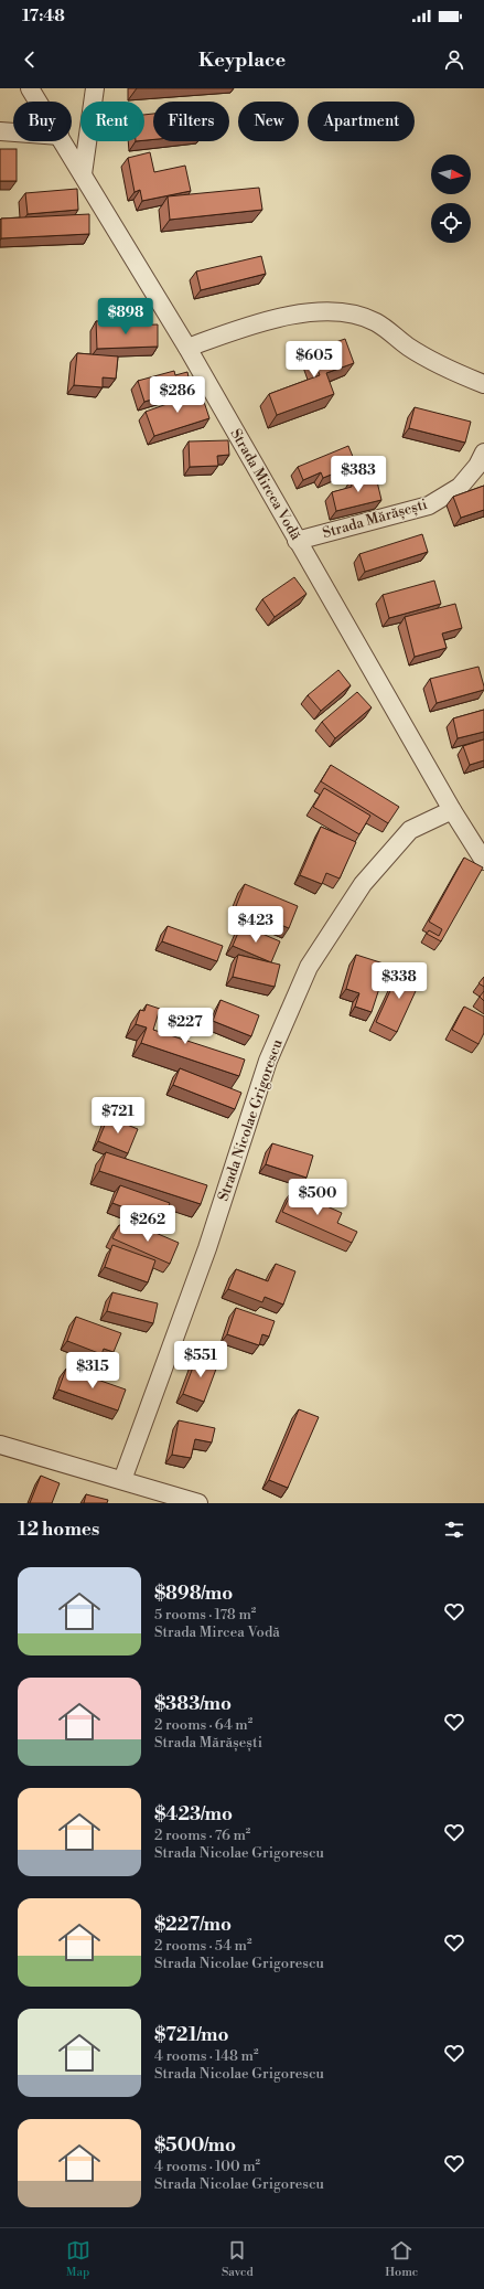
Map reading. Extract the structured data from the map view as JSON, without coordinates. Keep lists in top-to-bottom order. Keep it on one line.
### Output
{"streets":{"street":["Strada Mircea Vodă","Strada Mărășești","Strada Nicolae Grigorescu"]},"crossings":[["Strada Mircea Vodă","Strada Mărășești"],["Strada Mircea Vodă","Strada Nicolae Grigorescu"]],"north":"right","page":{"status":"17:48","header":"Keyplace","chip":["Buy","Rent","Filters","New","Apartment"],"price":["$898","$605","$286","$383","$423","$338","$227","$721","$500","$262","$551","$315"],"heading":"12 homes","list":[{"name":"$898/mo","note":"5 rooms · 178 m² · Strada Mircea Vodă"},{"name":"$383/mo","note":"2 rooms · 64 m² · Strada Mărășești"},{"name":"$423/mo","note":"2 rooms · 76 m² · Strada Nicolae Grigorescu"},{"name":"$227/mo","note":"2 rooms · 54 m² · Strada Nicolae Grigorescu"},{"name":"$721/mo","note":"4 rooms · 148 m² · Strada Nicolae Grigorescu"},{"name":"$500/mo","note":"4 rooms · 100 m² · Strada Nicolae Grigorescu"}],"tabs":["Map","Saved","Home"]}}
